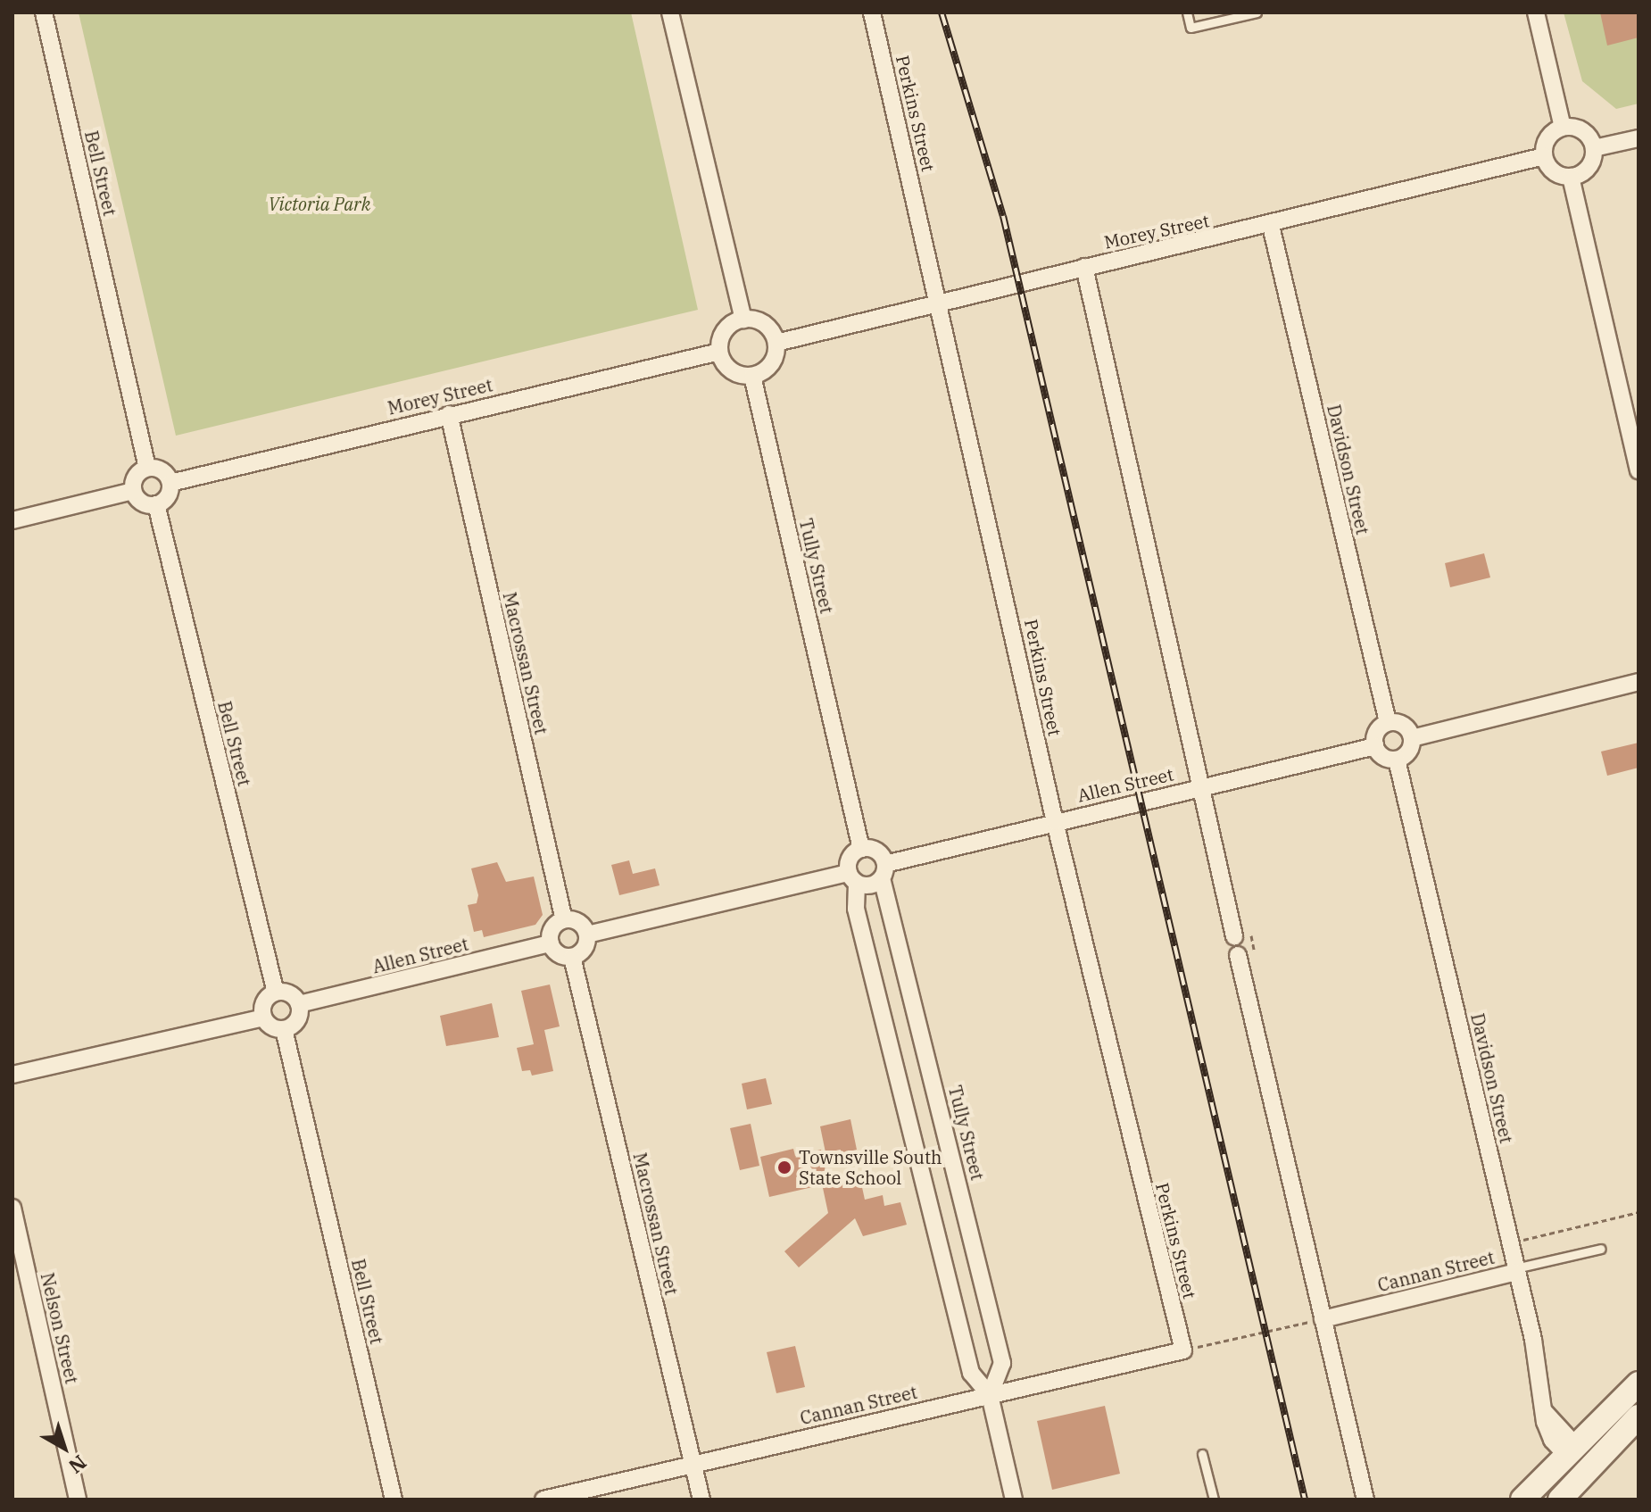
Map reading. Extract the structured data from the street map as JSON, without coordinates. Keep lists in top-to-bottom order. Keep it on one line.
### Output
{"streets":{"street":["Perkins Street","Bell Street","Morey Street","Davidson Street","Tully Street","Macrossan Street","Allen Street","Cannan Street","Nelson Street"]},"crossings":[["Perkins Street","Morey Street"],["Perkins Street","Allen Street"],["Perkins Street","Cannan Street"],["Bell Street","Morey Street"],["Bell Street","Allen Street"],["Morey Street","Davidson Street"],["Morey Street","Tully Street"],["Morey Street","Macrossan Street"],["Davidson Street","Allen Street"],["Davidson Street","Cannan Street"],["Tully Street","Allen Street"],["Tully Street","Cannan Street"],["Macrossan Street","Allen Street"],["Macrossan Street","Cannan Street"]],"parks":["Victoria Park"],"places":["Townsville South State School"],"north":"bottom right"}
